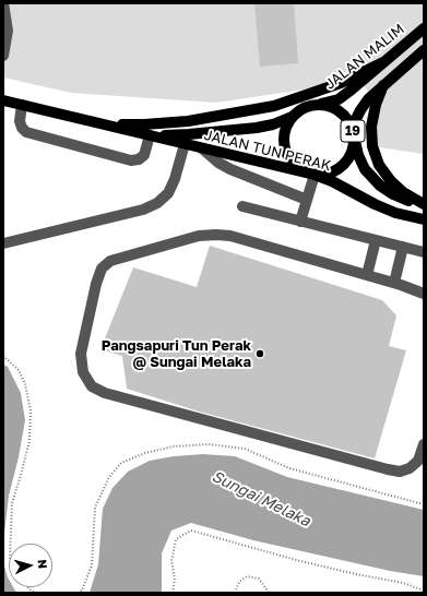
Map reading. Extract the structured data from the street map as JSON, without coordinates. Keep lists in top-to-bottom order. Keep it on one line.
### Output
{"streets":{"main road":["JALAN MALIM","19","JALAN TUN PERAK"]},"crossings":[["JALAN MALIM","19"],["19","JALAN TUN PERAK"]],"water":["Sungai Melaka"],"places":["Pangsapuri Tun Perak @ Sungai Melaka"],"north":"right"}
